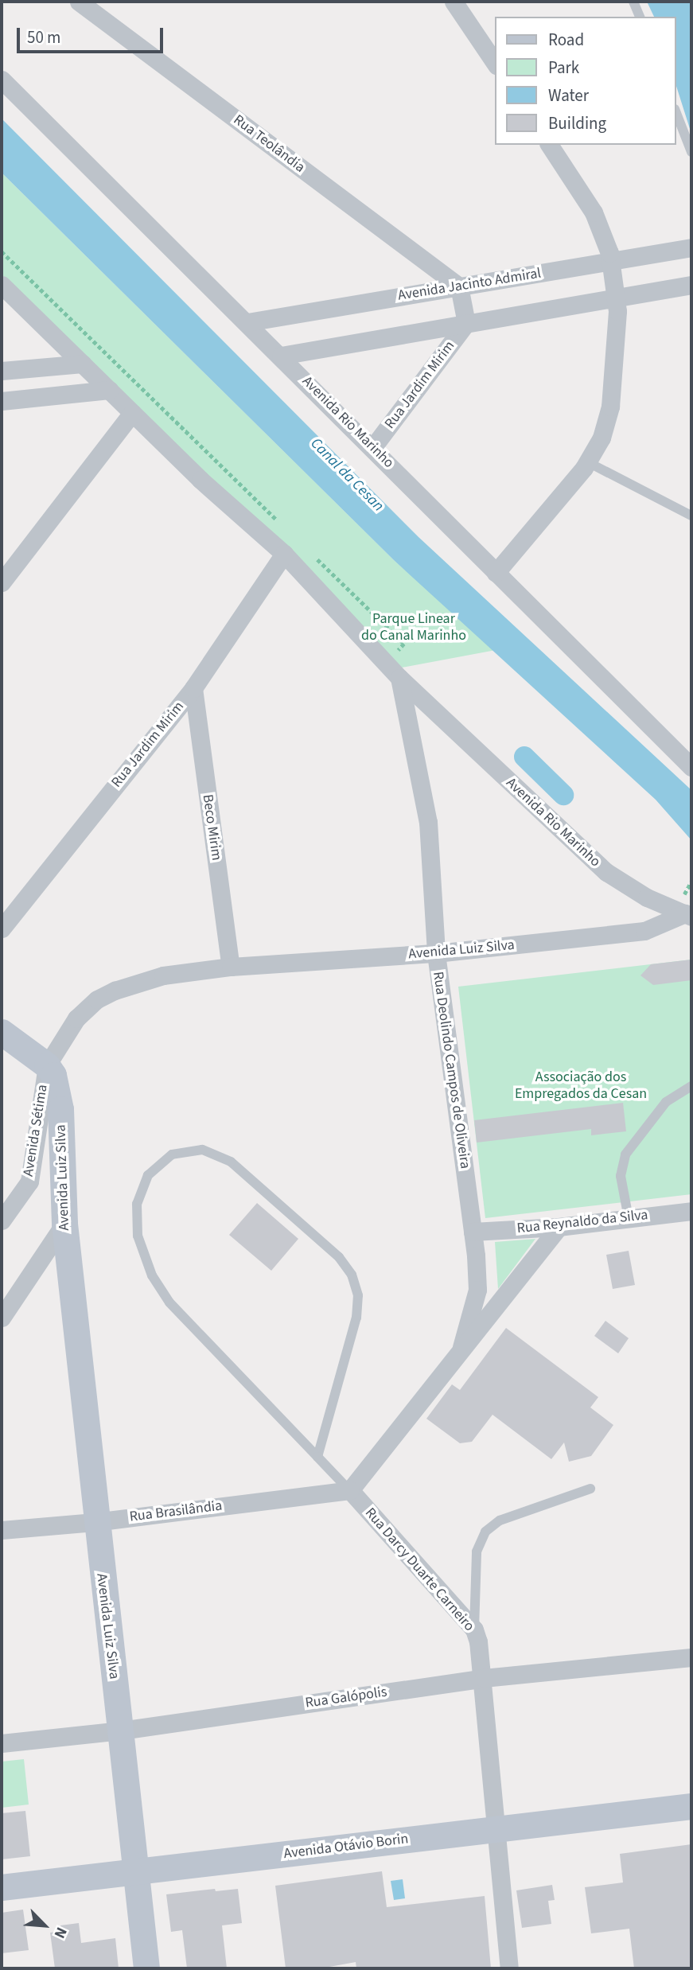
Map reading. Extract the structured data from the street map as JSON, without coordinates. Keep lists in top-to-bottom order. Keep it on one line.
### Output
{"streets":{"street":["Rua Teolândia","Avenida Jacinto Admiral","Rua Jardim Mirim","Avenida Rio Marinho","Beco Mirim","Avenida Luiz Silva","Rua Deolindo Campos de Oliveira","Avenida Sétima","Rua Reynaldo da Silva","Rua Brasilândia","Rua Darcy Duarte Carneiro","Rua Galópolis","Avenida Otávio Borin"]},"crossings":[["Rua Teolândia","Avenida Jacinto Admiral"],["Avenida Jacinto Admiral","Avenida Rio Marinho"],["Rua Jardim Mirim","Avenida Rio Marinho"],["Rua Jardim Mirim","Beco Mirim"],["Avenida Rio Marinho","Avenida Luiz Silva"],["Avenida Rio Marinho","Rua Deolindo Campos de Oliveira"],["Beco Mirim","Avenida Luiz Silva"],["Avenida Luiz Silva","Rua Deolindo Campos de Oliveira"],["Avenida Luiz Silva","Avenida Sétima"],["Avenida Luiz Silva","Rua Brasilândia"],["Avenida Luiz Silva","Rua Galópolis"],["Avenida Luiz Silva","Avenida Otávio Borin"],["Rua Deolindo Campos de Oliveira","Rua Reynaldo da Silva"],["Rua Brasilândia","Rua Darcy Duarte Carneiro"],["Rua Darcy Duarte Carneiro","Rua Galópolis"],["Rua Darcy Duarte Carneiro","Avenida Otávio Borin"]],"water":["Canal da Cesan"],"parks":["Parque Linear do Canal Marinho","Associação dos Empregados da Cesan"],"legend":["Road","Park","Water","Building"],"scale_bar":"50 m","north":"bottom right"}
